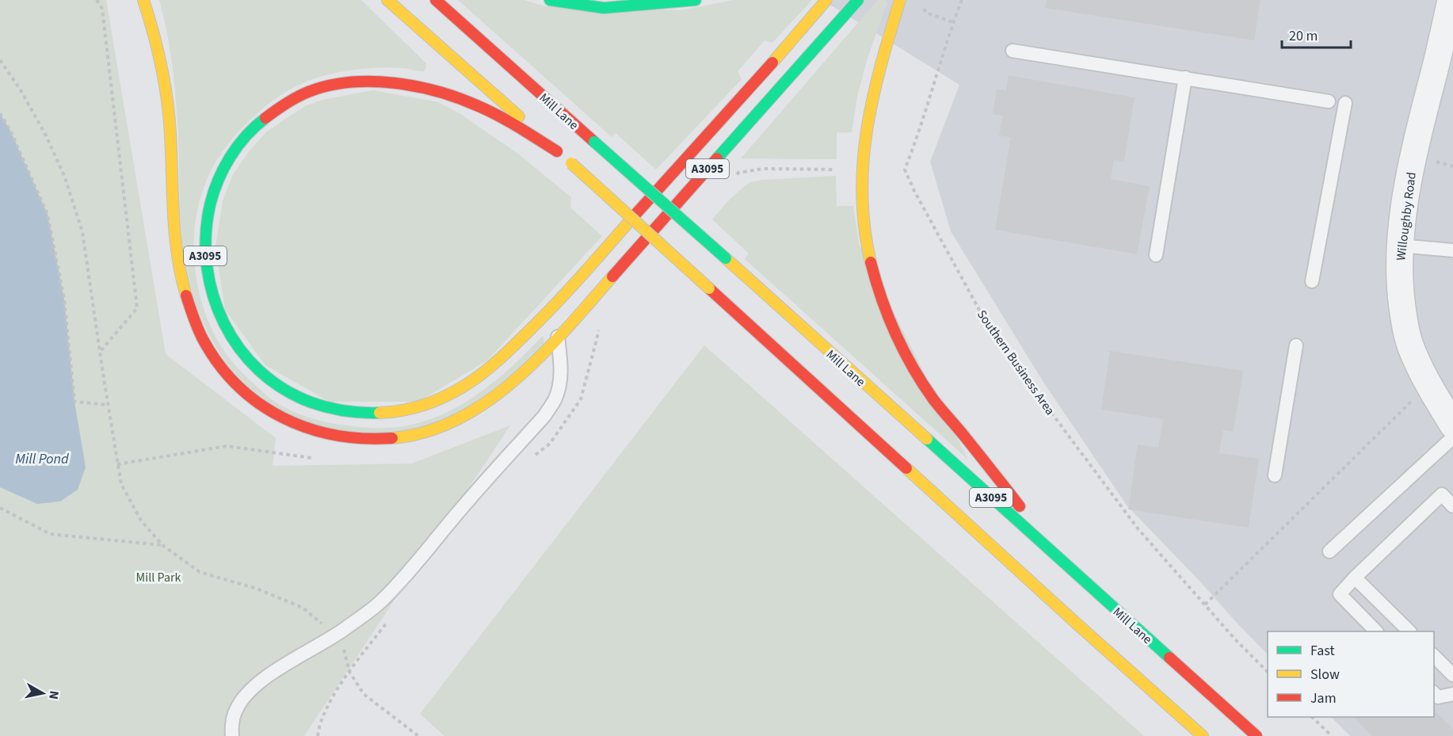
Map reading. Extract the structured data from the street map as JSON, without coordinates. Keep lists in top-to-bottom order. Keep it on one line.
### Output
{"streets":{"main road":["Mill Lane","A3095"],"street":["Willoughby Road"],"path":["Southern Business Area"]},"crossings":[["Mill Lane","A3095"]],"water":["Mill Pond"],"parks":["Mill Park"],"legend":["Fast","Slow","Jam"],"scale_bar":"20 m","north":"right"}
